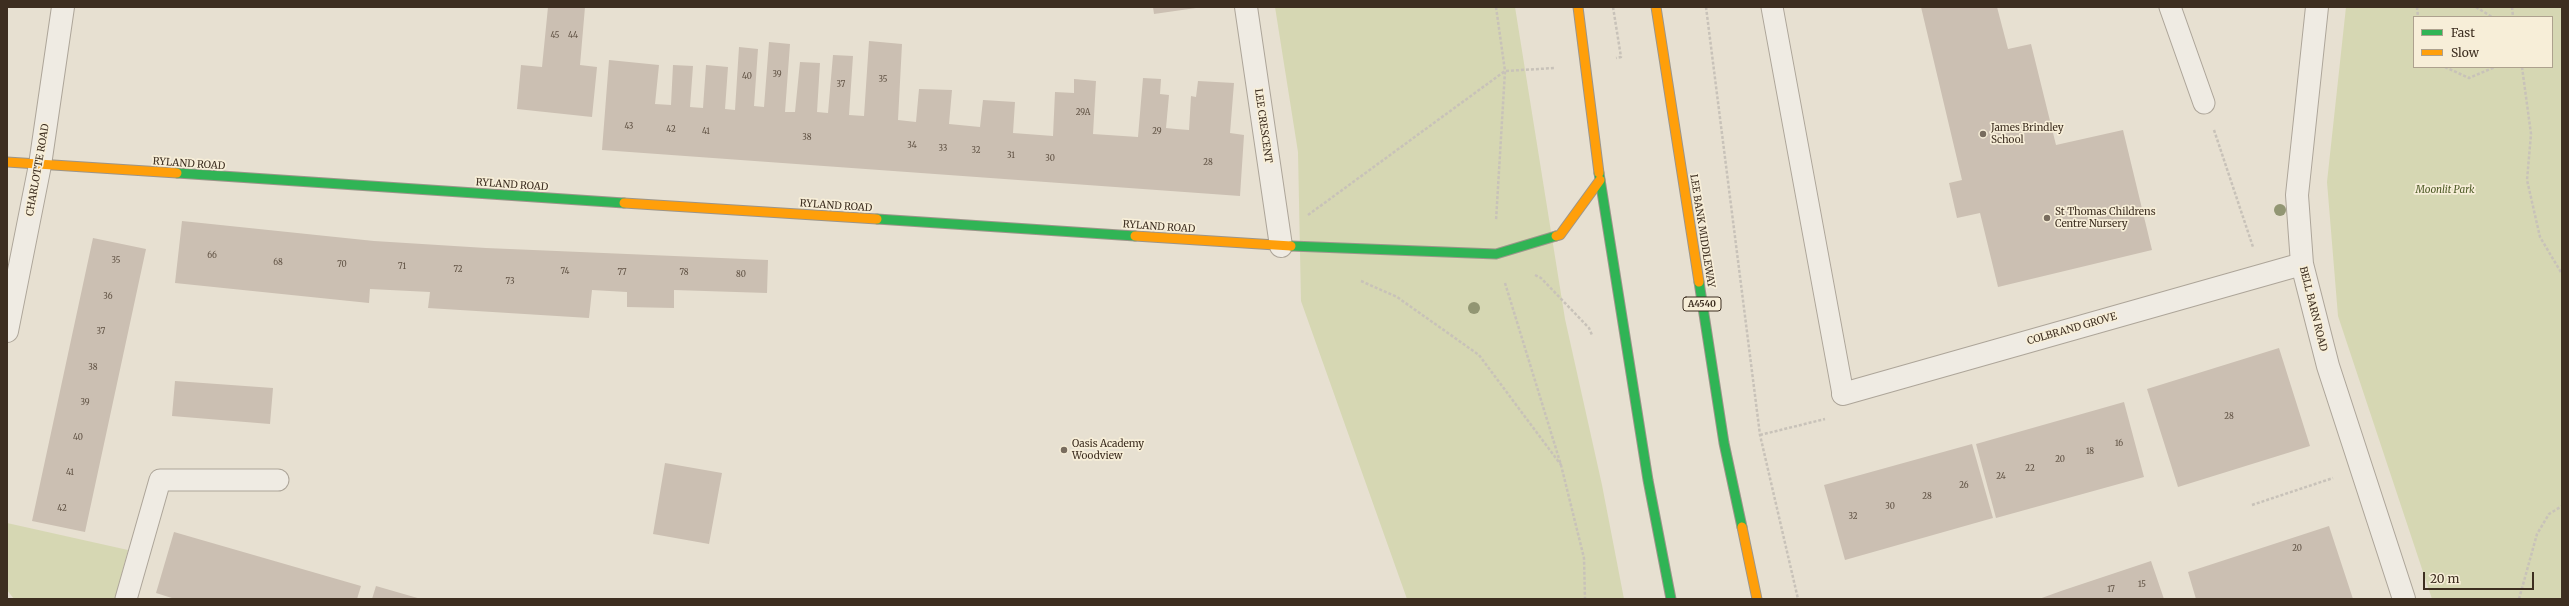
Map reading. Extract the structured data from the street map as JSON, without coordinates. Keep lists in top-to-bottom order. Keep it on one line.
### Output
{"streets":{"main road":["RYLAND ROAD","LEE BANK MIDDLEWAY","A4540"],"street":["LEE CRESCENT","CHARLOTTE ROAD","BELL BARN ROAD","COLBRAND GROVE"]},"crossings":[["LEE CRESCENT","RYLAND ROAD"],["RYLAND ROAD","CHARLOTTE ROAD"],["BELL BARN ROAD","COLBRAND GROVE"]],"parks":["Moonlit Park"],"places":["James Brindley School","St Thomas Childrens Centre Nursery","Oasis Academy Woodview"],"house_numbers":["45","44","39","40","35","37","29A","43","42","41","29","38","34","33","32","31","30","28","66","35","68","70","71","72","74","77","78","80","73","36","37","38","39","28","40","16","18","20","22","41","24","26","28","30","42","32","20","15","17"],"legend":["Fast","Slow"],"scale_bar":"20 m"}
